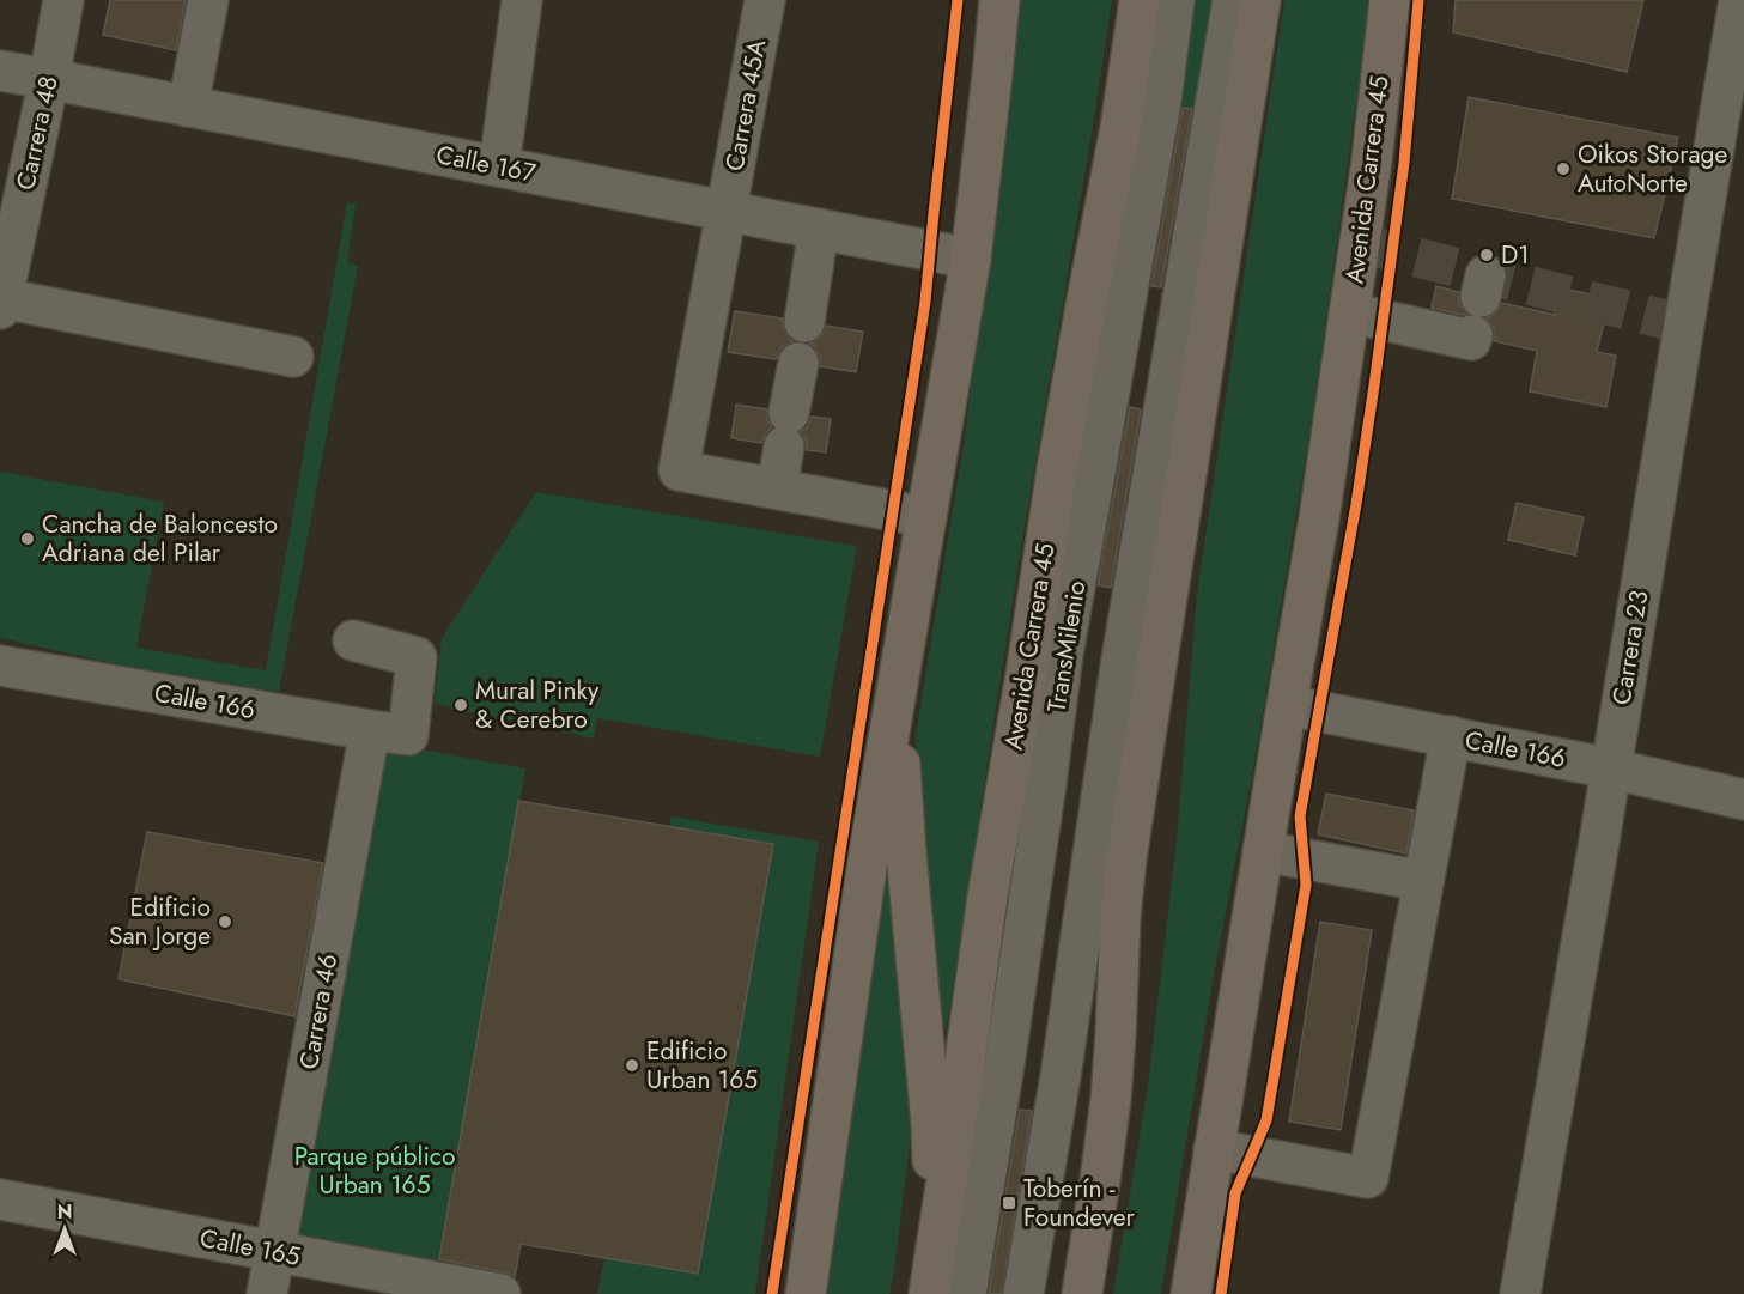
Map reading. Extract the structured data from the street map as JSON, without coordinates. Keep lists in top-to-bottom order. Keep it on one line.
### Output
{"streets":{"highway":["Avenida Carrera 45"],"street":["Carrera 45A","Carrera 48","Calle 167","TransMilenio","Carrera 23","Calle 166","Carrera 46","Calle 165"]},"crossings":[["Carrera 45A","Calle 167"],["Carrera 48","Calle 167"],["Avenida Carrera 45","Calle 166"],["Carrera 23","Calle 166"],["Calle 166","Carrera 46"],["Carrera 46","Calle 165"]],"parks":["Parque público Urban 165"],"places":{"other":["Oikos Storage AutoNorte","D1","Cancha de Baloncesto Adriana del Pilar","Mural Pinky & Cerebro","Edificio San Jorge","Edificio Urban 165"],"transit":["Toberín - Foundever"]},"north":"top"}
